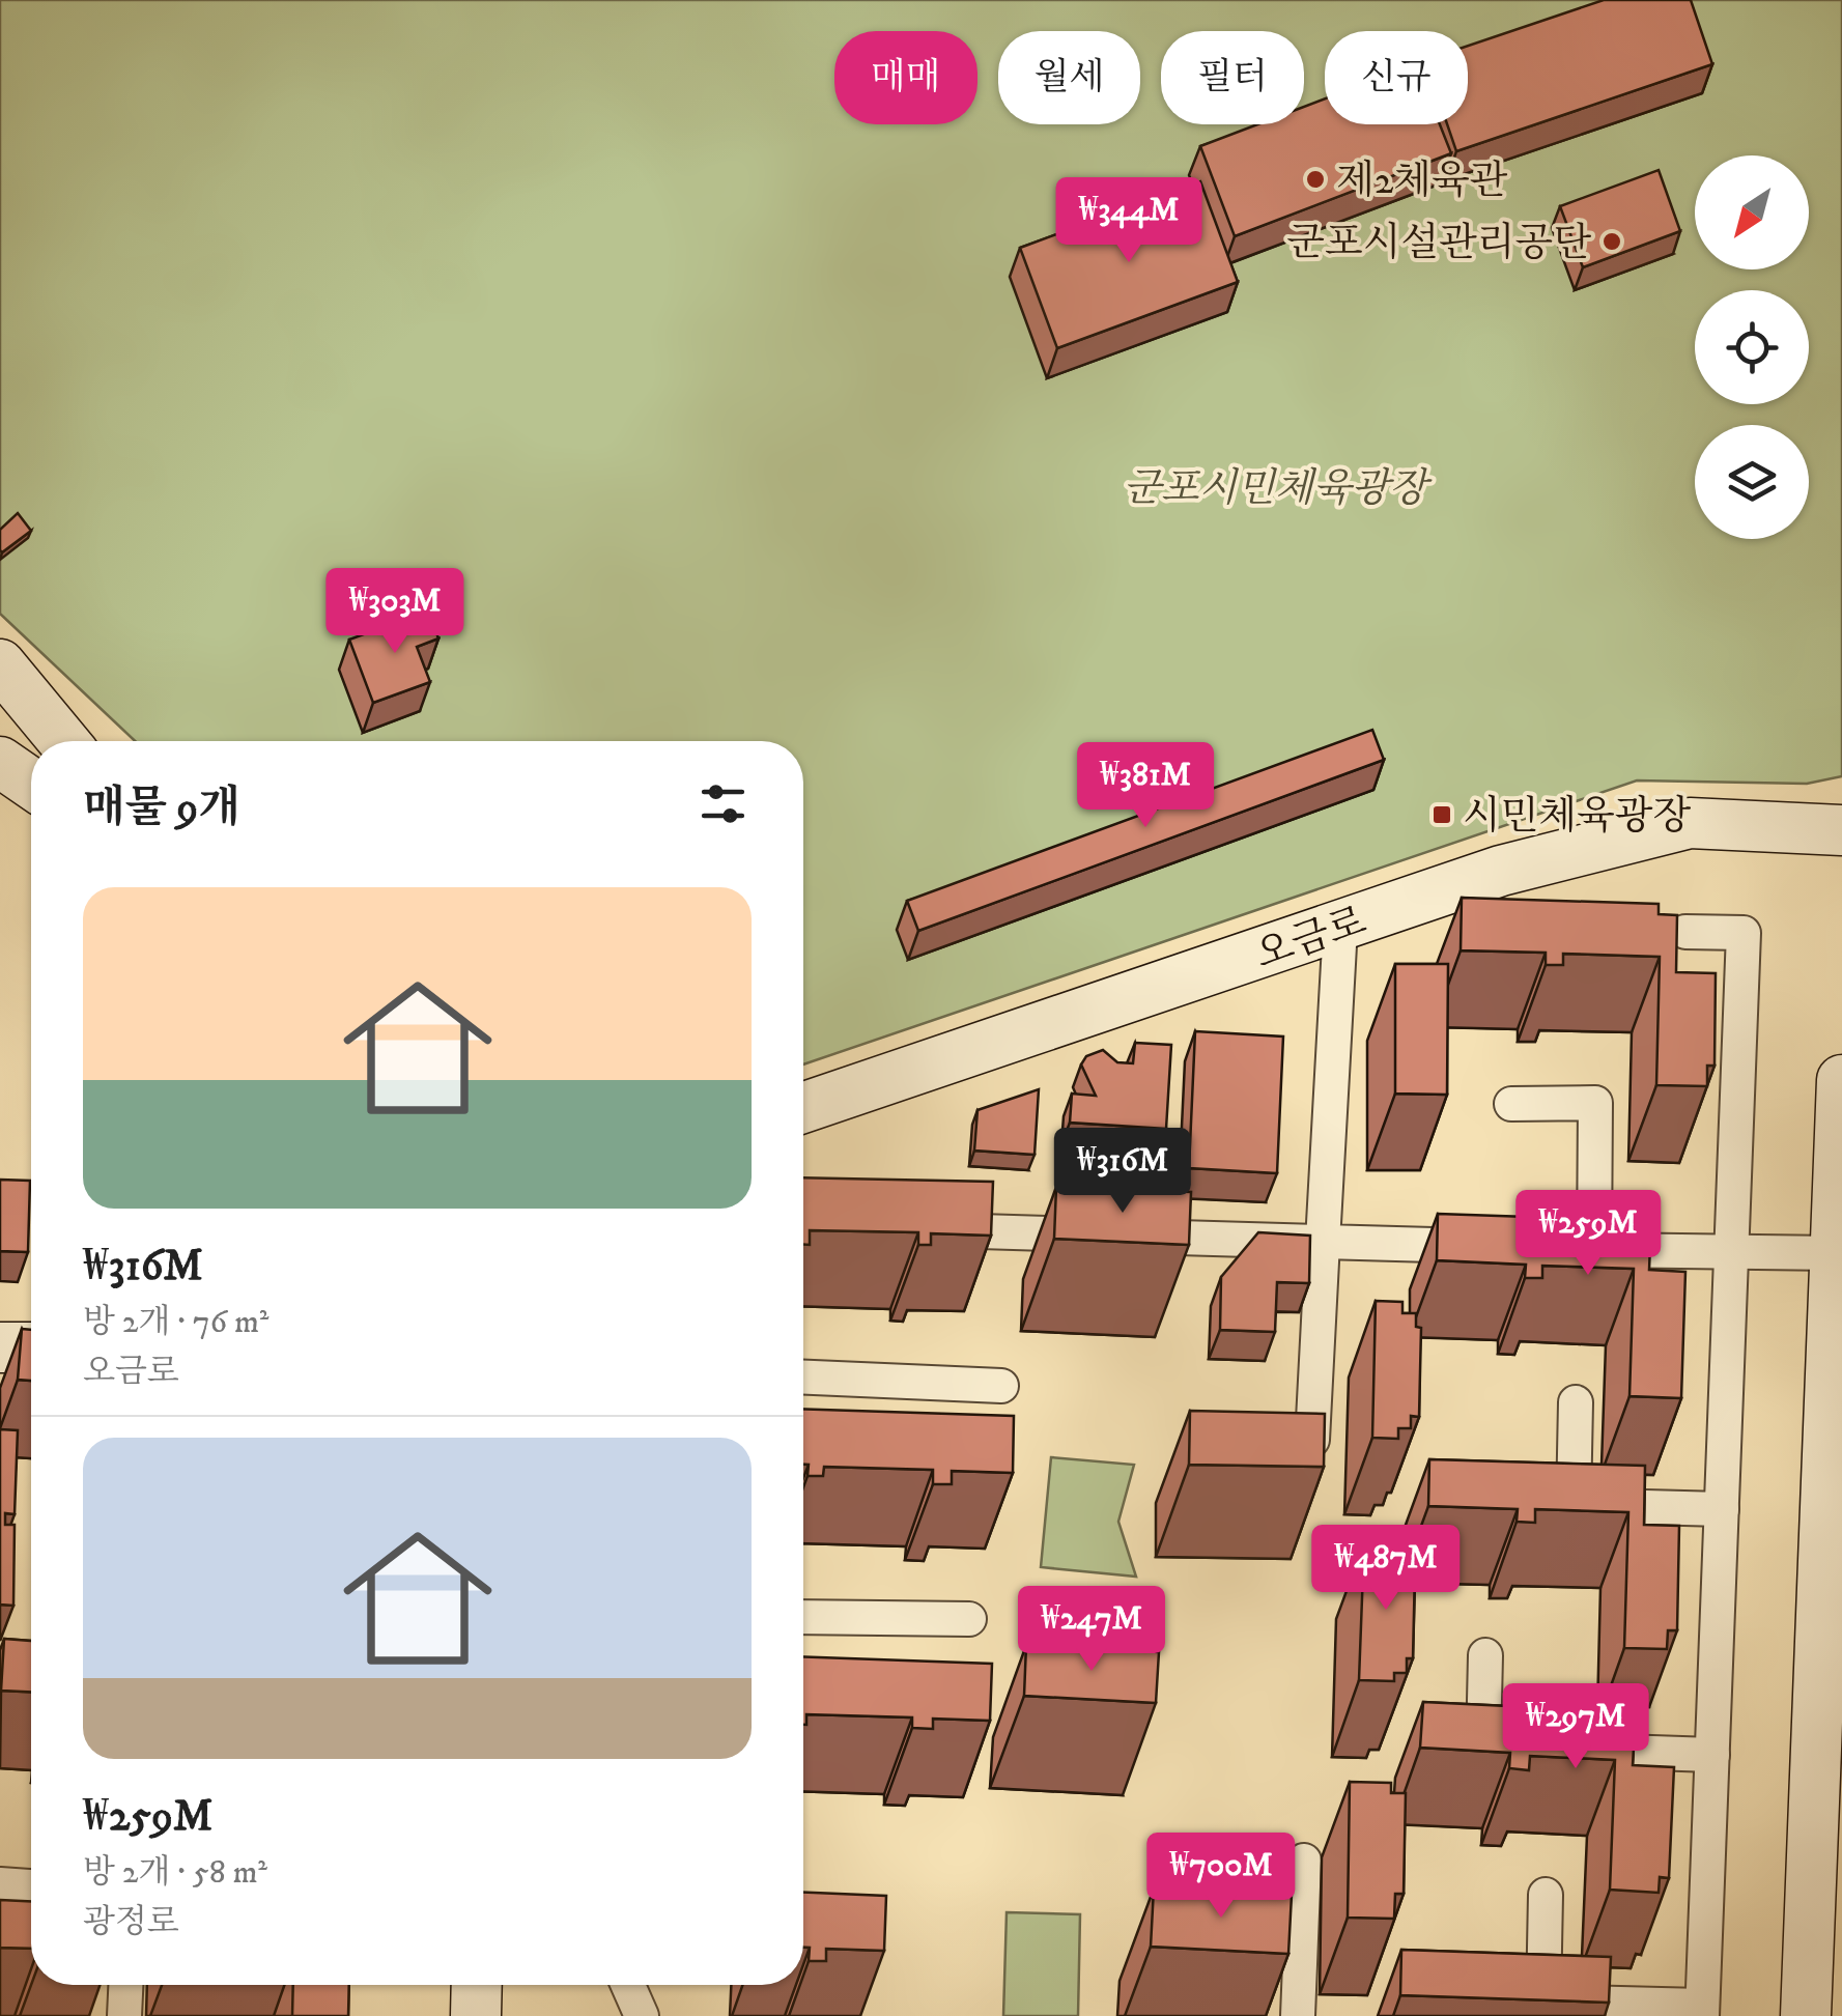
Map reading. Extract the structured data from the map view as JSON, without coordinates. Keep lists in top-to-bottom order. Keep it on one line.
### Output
{"streets":{"street":["오금로"]},"parks":["군포시민체육광장"],"places":{"other":["제2체육관","군포시설관리공단"],"transit":["시민체육광장"]},"north":"bottom left","page":{"chip":["매매","월세","필터","신규"],"price":["₩344M","₩303M","₩381M","₩316M","₩259M","₩487M","₩247M","₩297M","₩700M"],"heading":"매물 9개","list":[{"name":"₩316M","note":"방 2개 · 76 m² · 오금로"},{"name":"₩259M","note":"방 2개 · 58 m² · 광정로"}]}}
